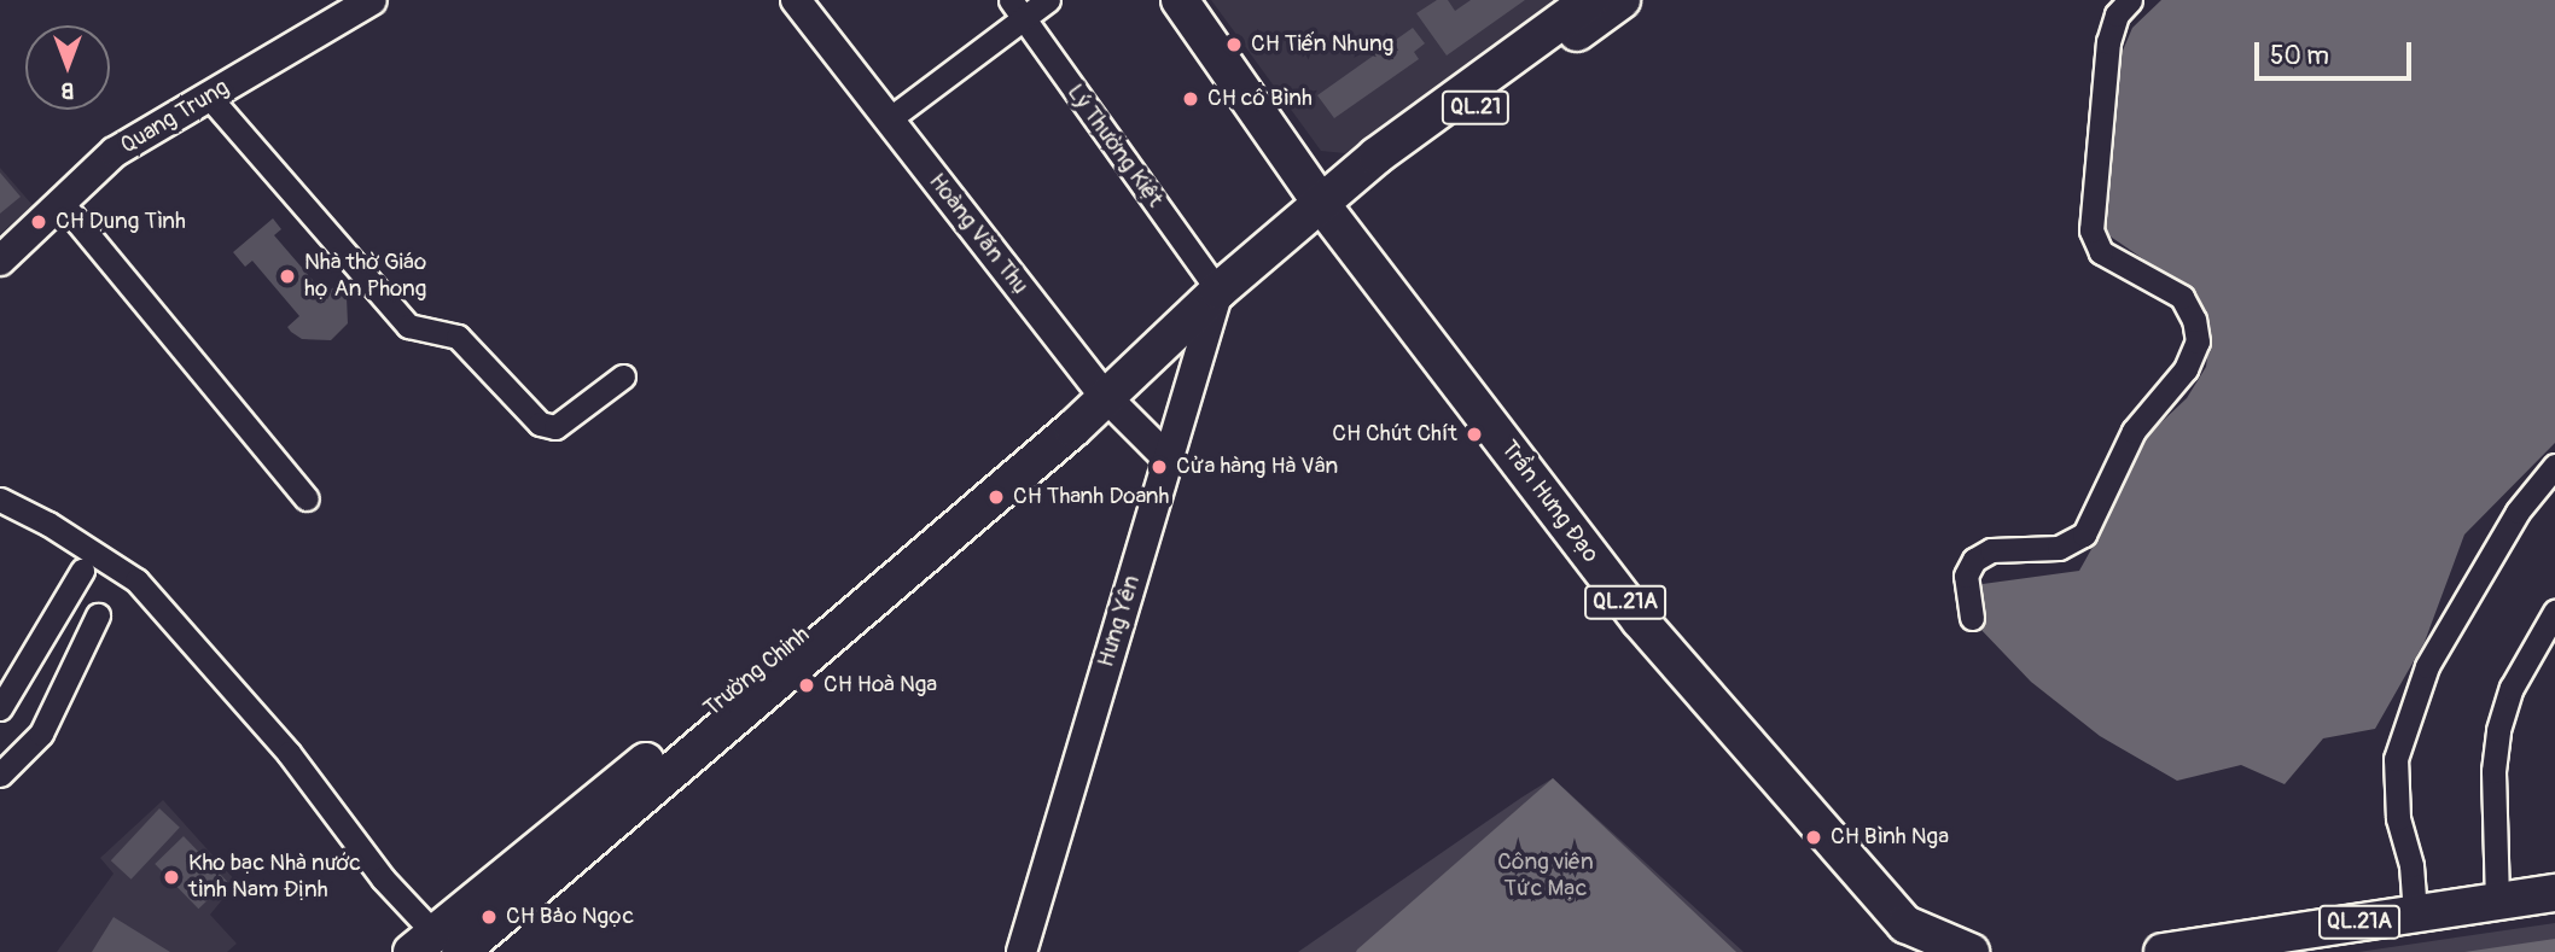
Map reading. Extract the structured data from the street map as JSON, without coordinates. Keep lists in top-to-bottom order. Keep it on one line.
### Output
{"streets":{"main road":["QL.21","Trần Hưng Đạo","QL.21A","Trường Chinh"],"street":["Quang Trung","Lý Thường Kiệt","Hoàng Văn Thụ","Hưng Yên"]},"crossings":[["Lý Thường Kiệt","Hưng Yên"],["Lý Thường Kiệt","Trường Chinh"],["Hoàng Văn Thụ","Hưng Yên"],["Hoàng Văn Thụ","Trường Chinh"],["Trần Hưng Đạo","Trường Chinh"],["Hưng Yên","Trường Chinh"]],"parks":["Công viên Tức Mạc"],"places":["CH Tiến Nhung","CH cô Bình","CH Dung Tình","Nhà thờ Giáo họ An Phong","CH Chút Chít","Cửa hàng Hà Vân","CH Thanh Doanh","CH Hoà Nga","CH Bình Nga","Kho bạc Nhà nước tỉnh Nam Định","CH Bảo Ngọc"],"scale_bar":"50 m","north":"bottom"}
